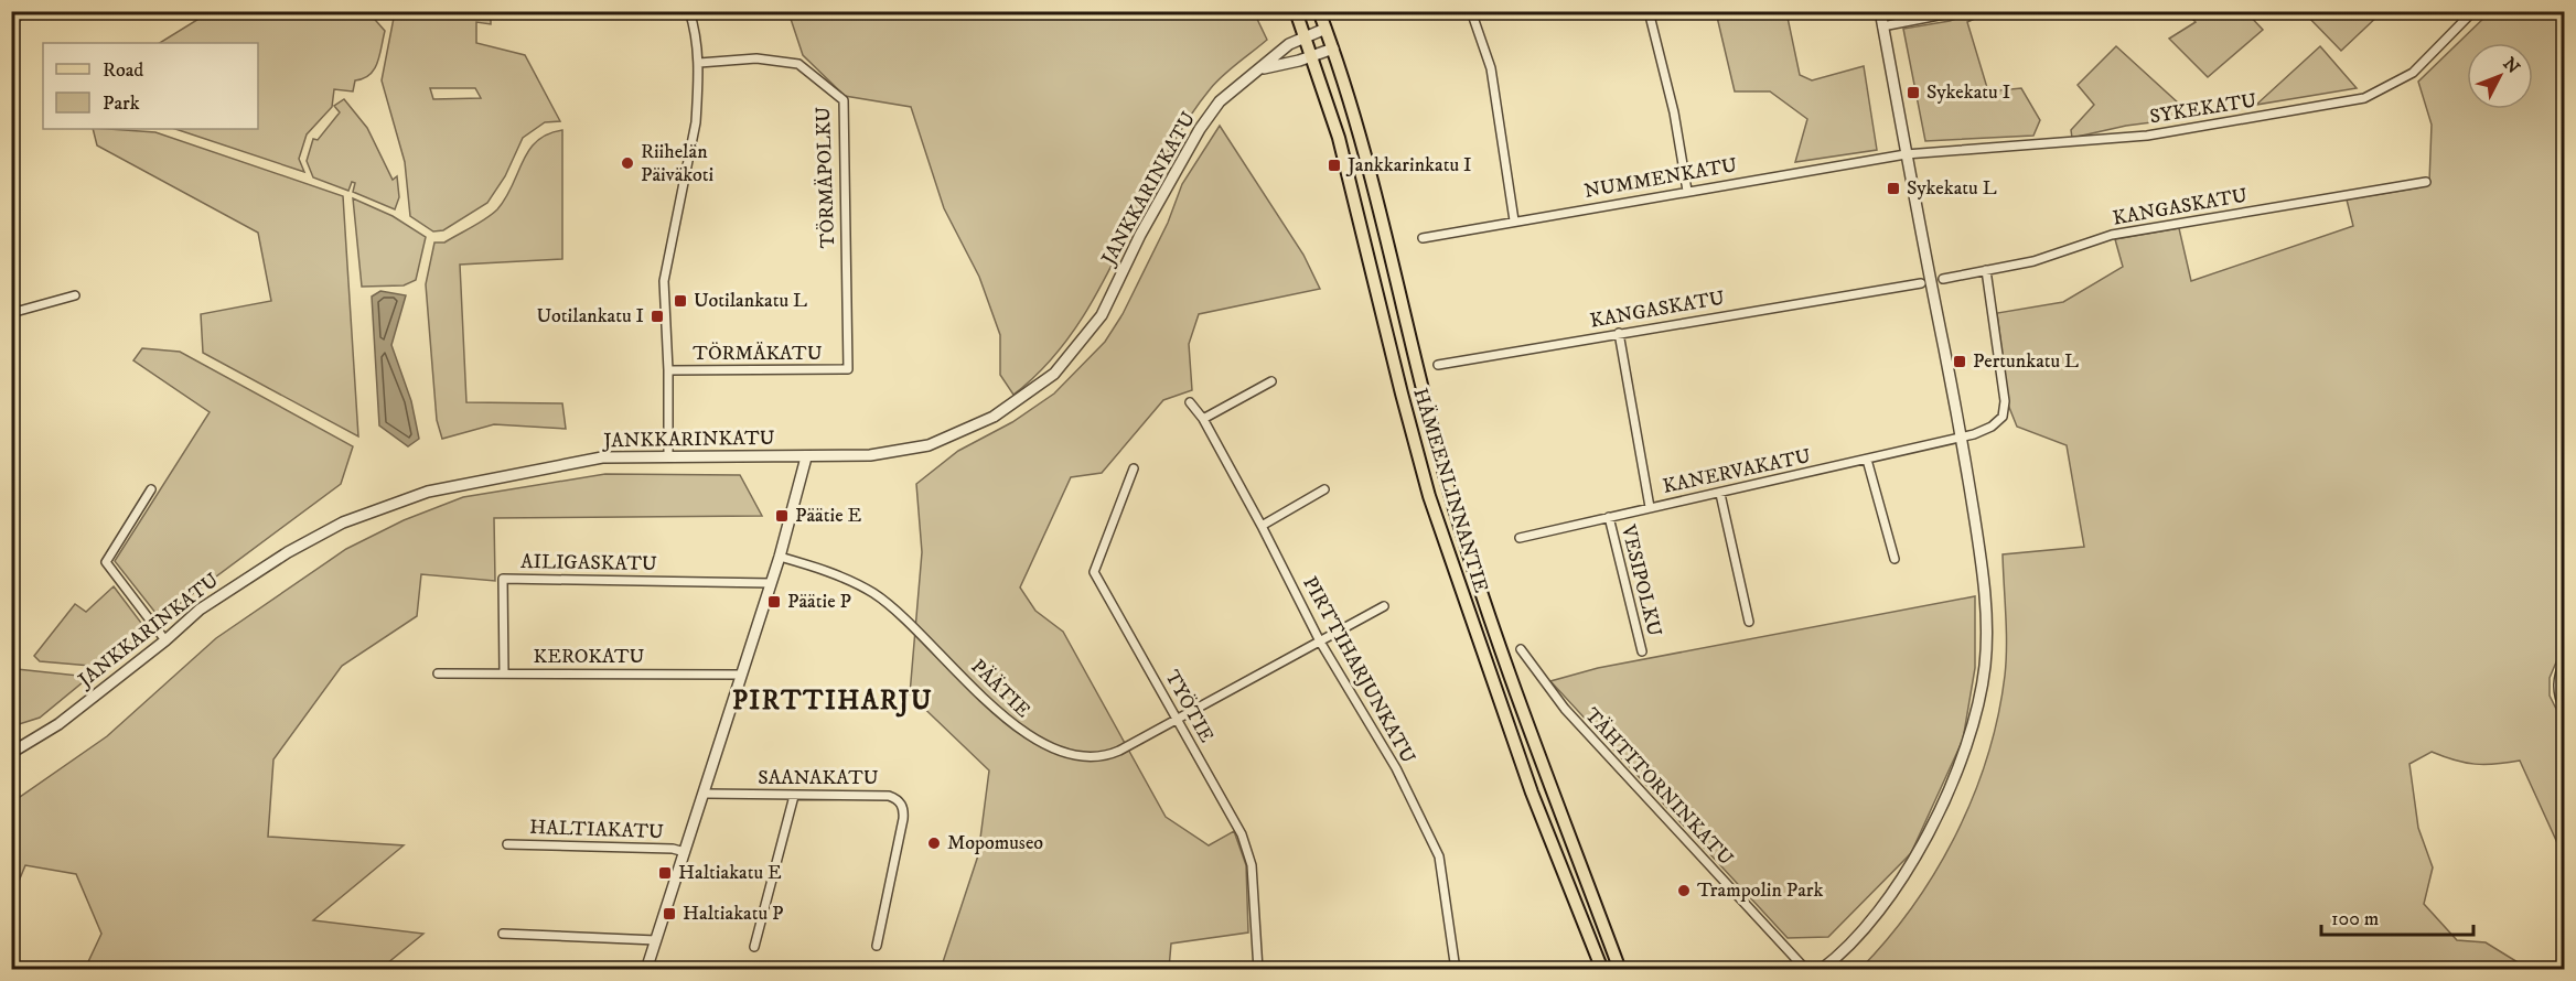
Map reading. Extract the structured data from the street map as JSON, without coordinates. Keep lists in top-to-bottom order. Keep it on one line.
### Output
{"streets":{"main road":["HÄMEENLINNANTIE"],"street":["SYKEKATU","TÖRMÄPOLKU","NUMMENKATU","JANKKARINKATU","KANGASKATU","TÖRMÄKATU","KANERVAKATU","AILIGASKATU","VESIPOLKU","KEROKATU","PIRTTIHARJUNKATU","PÄÄTIE","TYÖTIE","SAANAKATU","TÄHTITORNINKATU","HALTIAKATU"]},"crossings":[["SYKEKATU","NUMMENKATU"],["TÖRMÄPOLKU","TÖRMÄKATU"],["JANKKARINKATU","HÄMEENLINNANTIE"],["KANGASKATU","KANERVAKATU"],["KANERVAKATU","VESIPOLKU"],["AILIGASKATU","KEROKATU"],["PIRTTIHARJUNKATU","PÄÄTIE"],["PÄÄTIE","TYÖTIE"]],"districts":["PIRTTIHARJU"],"places":{"transit":["Sykekatu I","Jankkarinkatu I","Sykekatu L","Uotilankatu L","Uotilankatu I","Pertunkatu L","Päätie E","Päätie P","Haltiakatu E","Haltiakatu P"],"other":["Riihelän Päiväkoti","Mopomuseo","Trampolin Park"]},"legend":["Road","Park"],"scale_bar":"100 m","north":"top right"}
